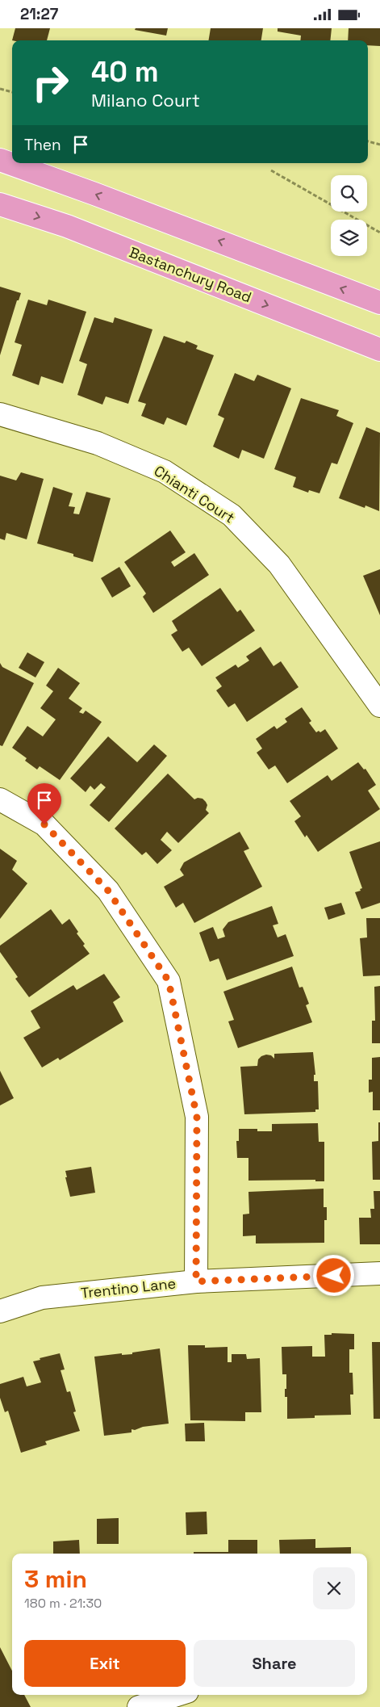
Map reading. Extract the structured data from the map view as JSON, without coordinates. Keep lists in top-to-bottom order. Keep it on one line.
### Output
{"streets":{"main road":["Bastanchury Road"],"street":["Chianti Court","Trentino Lane"]},"page":{"status":"21:27","turn":["40 m","Milano Court"],"then":"Then","heading":["3 min","180 m · 21:30"],"buttons":["Exit","Share"]}}
